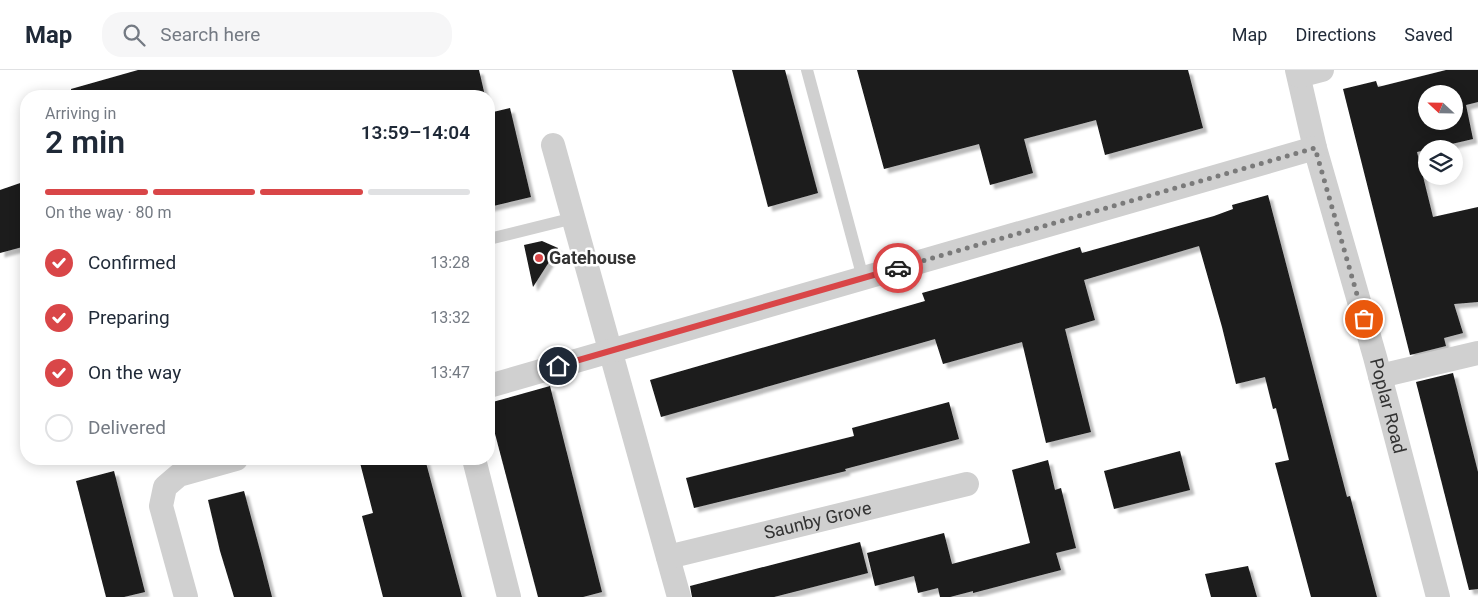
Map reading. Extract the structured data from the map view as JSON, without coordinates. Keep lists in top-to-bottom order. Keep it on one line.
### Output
{"streets":{"street":["Poplar Road","Saunby Grove"]},"places":["Gatehouse"],"north":"left","page":{"header":"Map","search":"Search here","nav":["Map","Directions","Saved"],"heading":["2 min","Arriving in","13:59–14:04"],"bar":"On the way · 80 m","list":[["Confirmed","13:28"],["Preparing","13:32"],["On the way","13:47"],"Delivered"]}}
